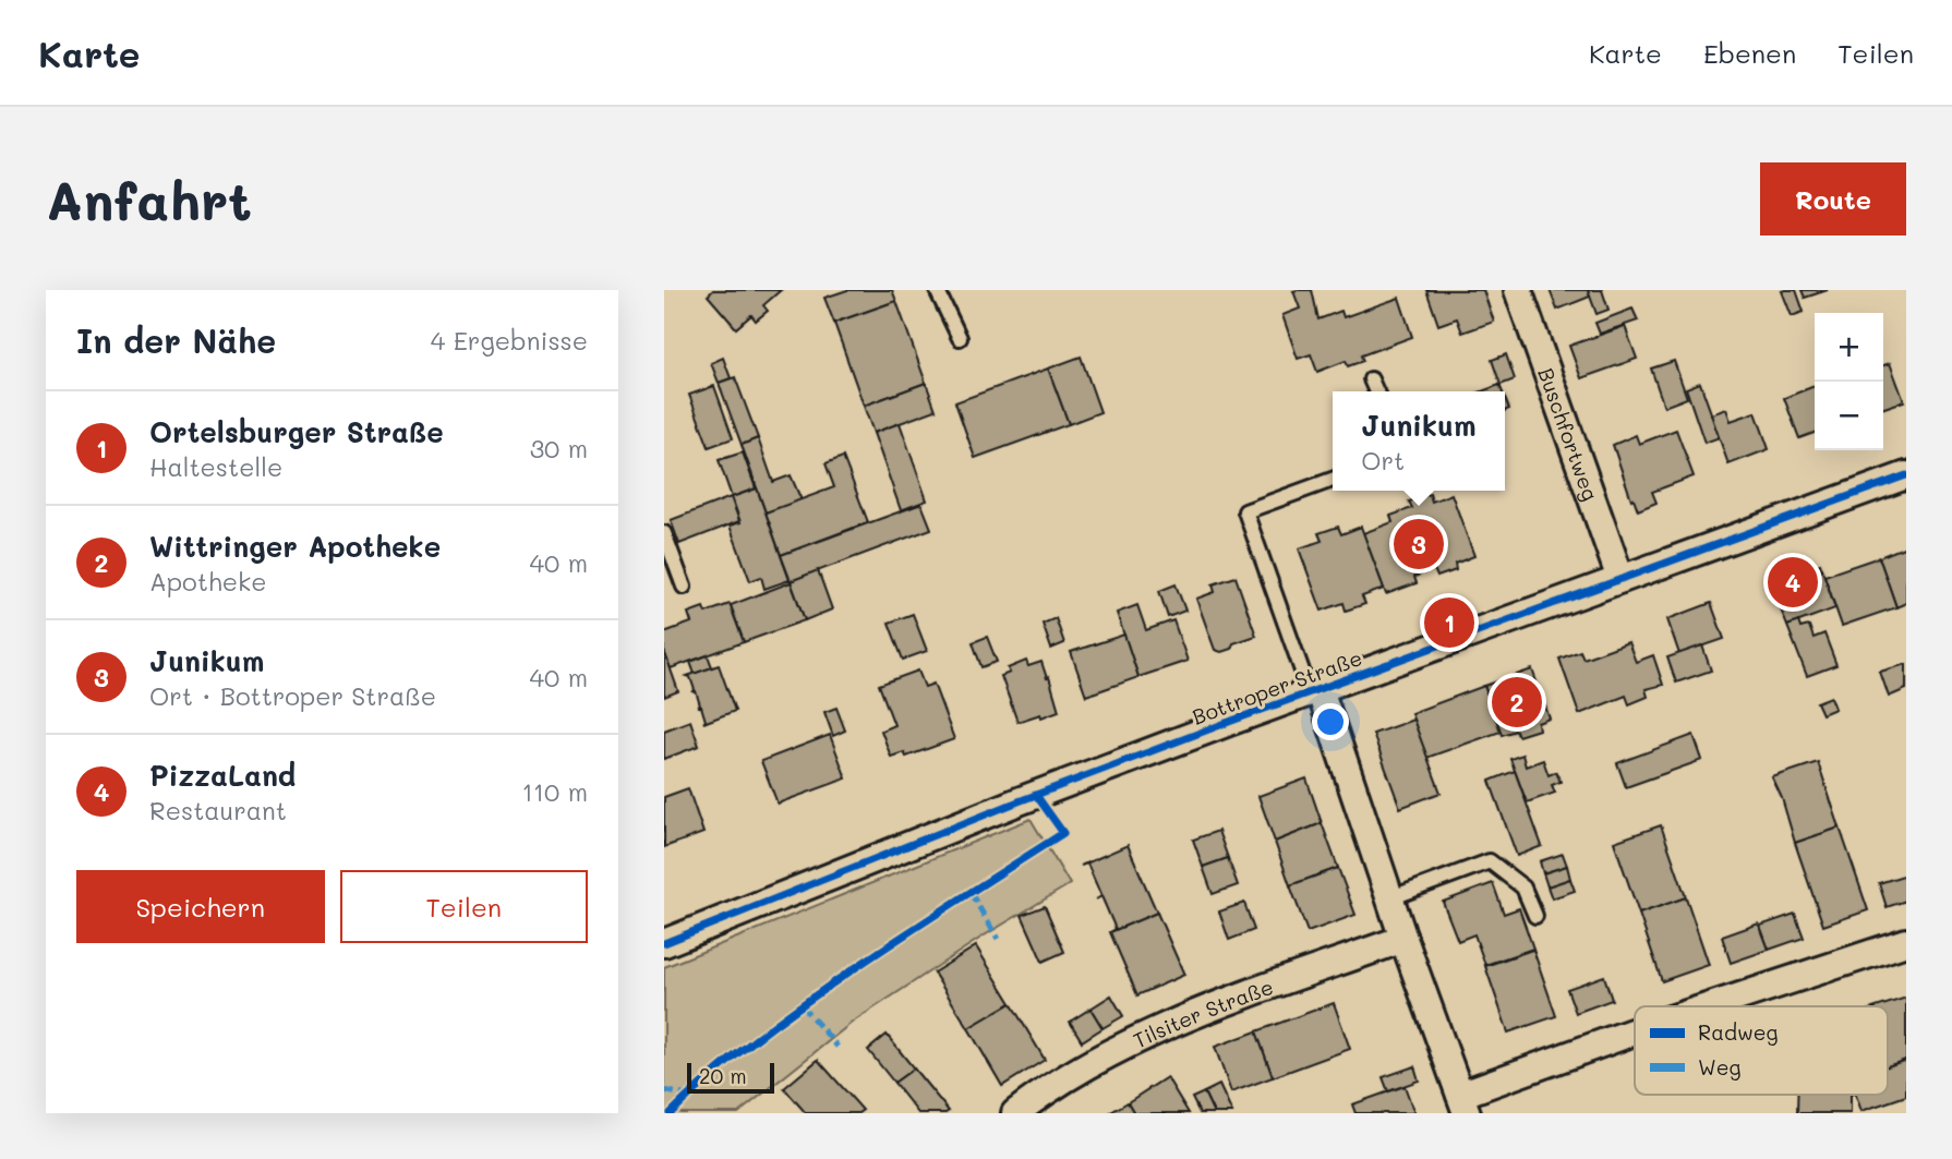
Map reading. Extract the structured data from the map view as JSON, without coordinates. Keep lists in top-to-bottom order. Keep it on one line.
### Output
{"streets":{"street":["Buschfortweg","Bottroper Straße","Tilsiter Straße"]},"crossings":[["Buschfortweg","Bottroper Straße"]],"legend":["Radweg","Weg"],"scale_bar":"20 m","page":{"header":"Karte","nav":["Karte","Ebenen","Teilen"],"buttons":["Route",["Speichern","Teilen"]],"title":"Anfahrt","heading":["In der Nähe","4 Ergebnisse"],"map_buttons":["+","−"],"list":[{"mark":"1","name":"Ortelsburger Straße","note":"Haltestelle","value":"30 m"},{"mark":"2","name":"Wittringer Apotheke","note":"Apotheke","value":"40 m"},{"mark":"3","name":"Junikum","note":"Ort · Bottroper Straße","value":"40 m"},{"mark":"4","name":"PizzaLand","note":"Restaurant","value":"110 m"}],"popup":["Junikum","Ort"],"pins":["3","4","1","2"],"scale":"20 m"}}
